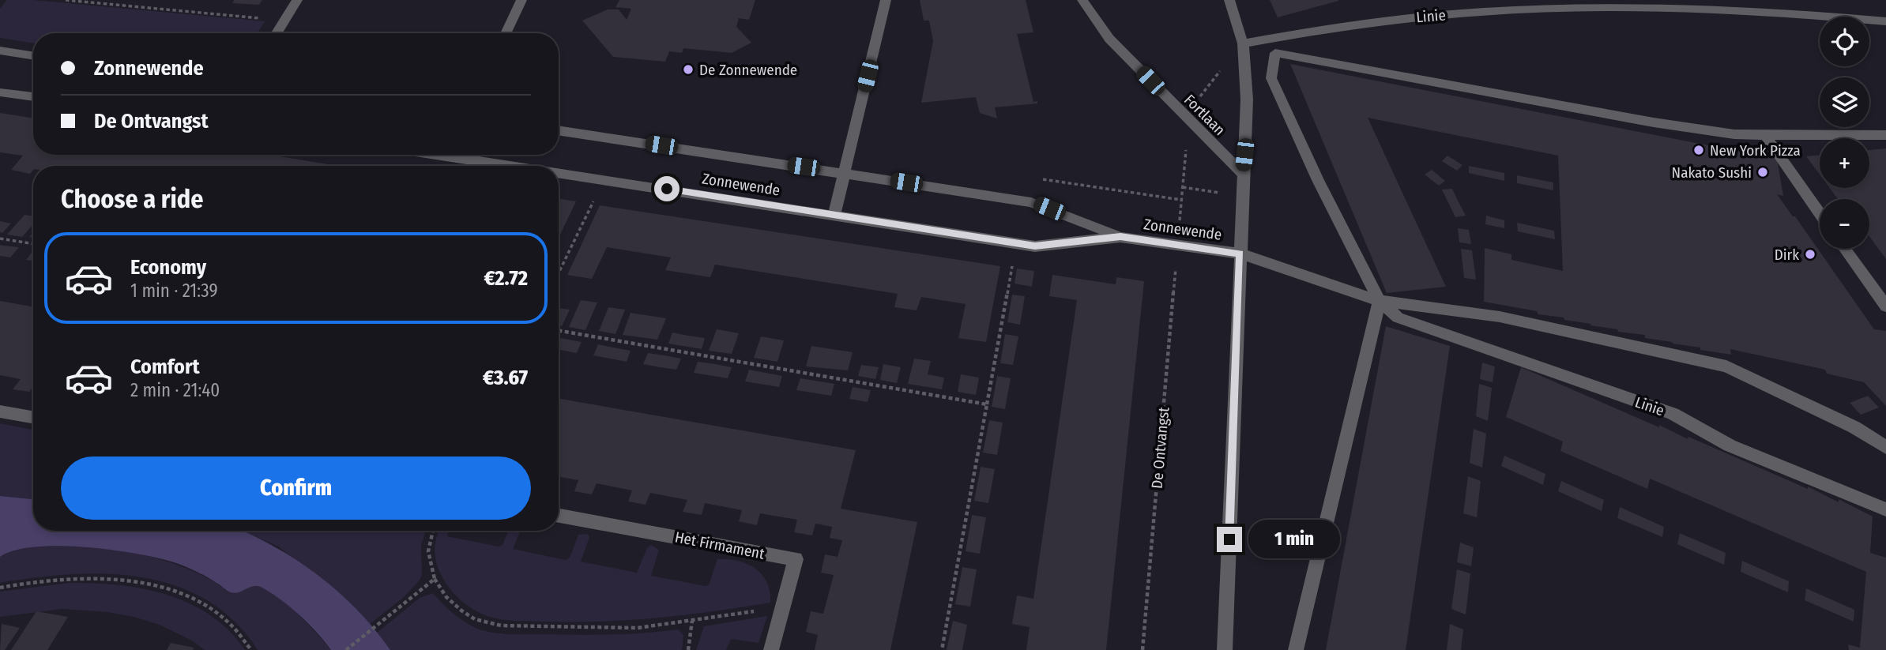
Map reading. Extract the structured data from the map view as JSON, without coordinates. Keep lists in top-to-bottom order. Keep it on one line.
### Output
{"streets":{"street":["Linie","Fortlaan","Zonnewende","Het Firmament"],"path":["De Ontvangst"]},"crossings":[["Linie","Zonnewende"],["Zonnewende","De Ontvangst"]],"places":["De Zonnewende","New York Pizza","Nakato Sushi","Dirk"],"page":{"map_buttons":["+","−"],"banner":["Zonnewende","De Ontvangst"],"heading":"Choose a ride","list":[{"name":"Economy","note":"1 min · 21:39","value":"€2.72"},{"name":"Comfort","note":"2 min · 21:40","value":"€3.67"}],"buttons":"Confirm","bubble":"1 min"}}
